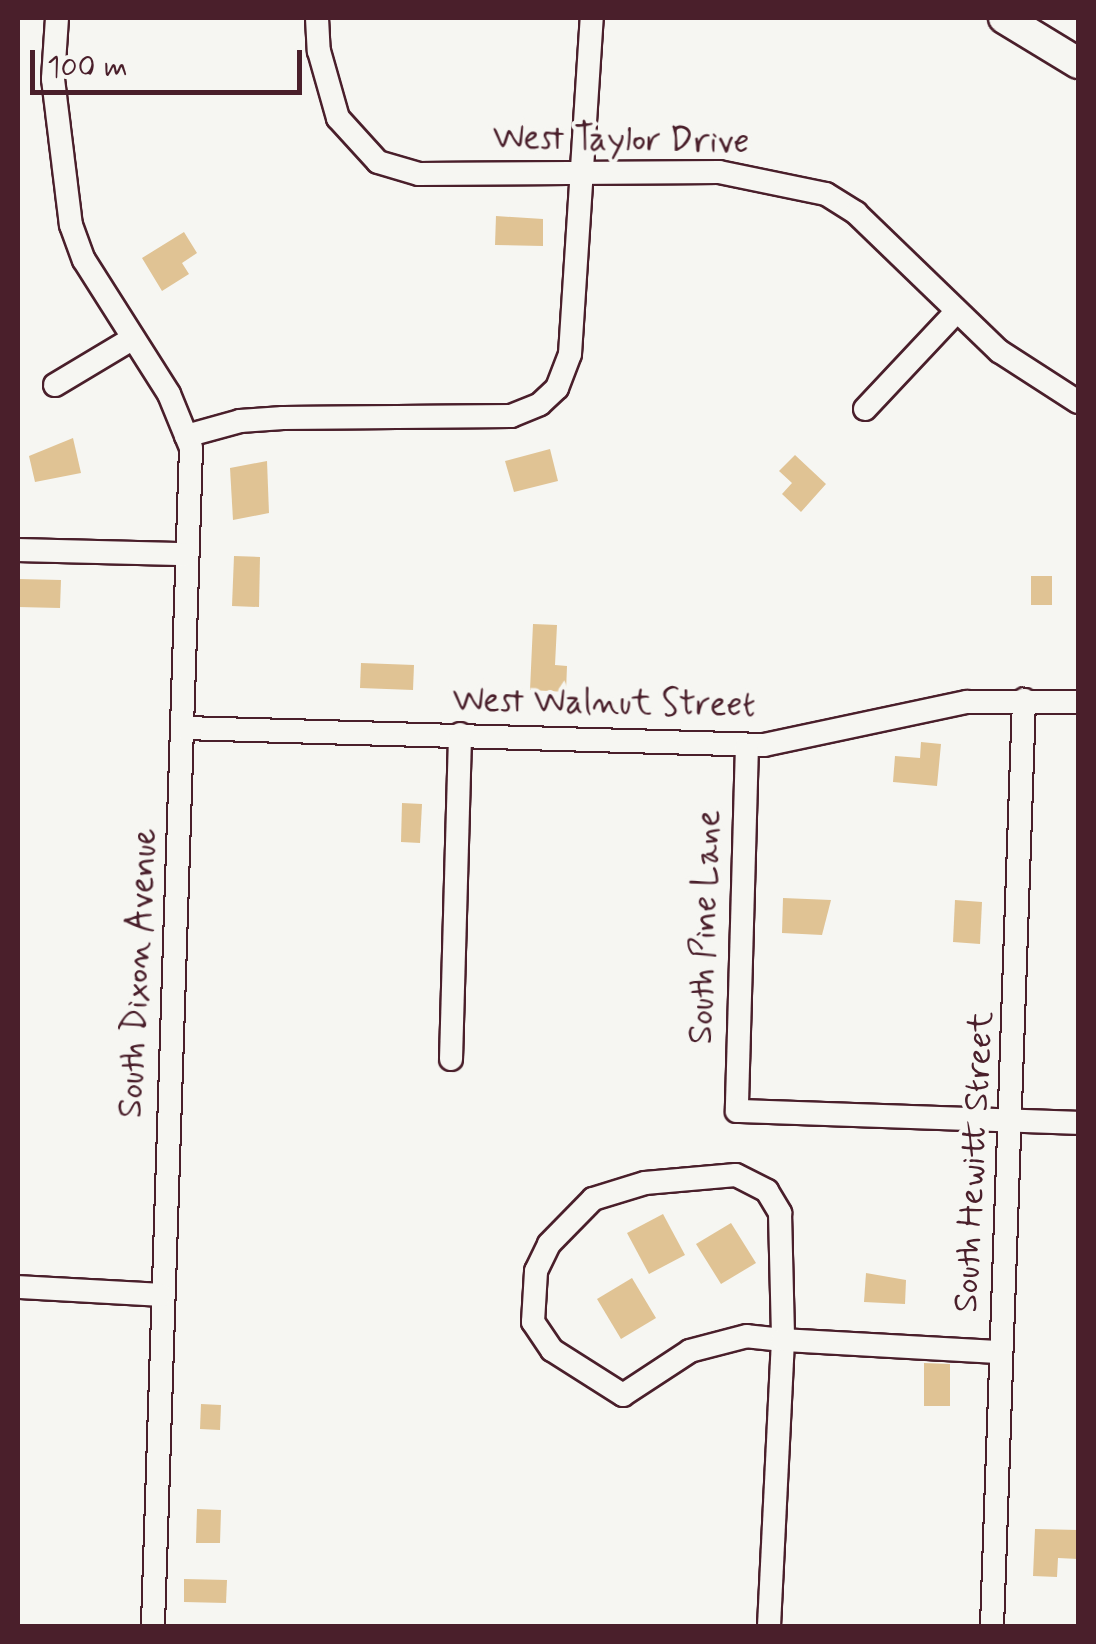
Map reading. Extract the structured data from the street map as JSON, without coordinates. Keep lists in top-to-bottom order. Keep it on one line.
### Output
{"streets":{"street":["West Taylor Drive","West Walnut Street","South Pine Lane","South Dixon Avenue","South Hewitt Street"]},"crossings":[["West Walnut Street","South Pine Lane"],["West Walnut Street","South Dixon Avenue"],["West Walnut Street","South Hewitt Street"],["South Pine Lane","South Hewitt Street"]],"scale_bar":"100 m"}
